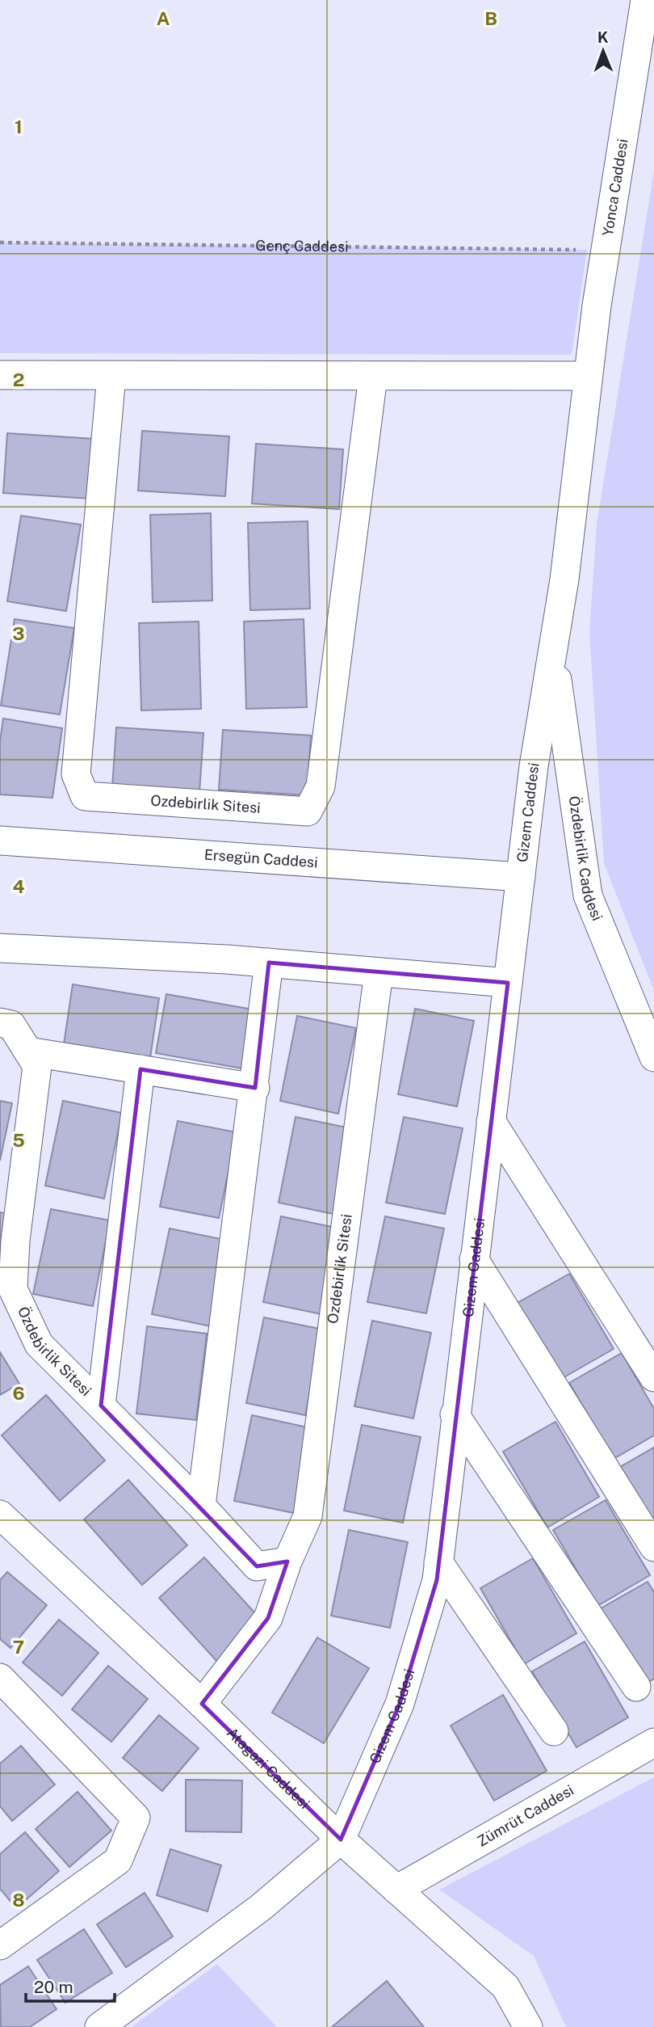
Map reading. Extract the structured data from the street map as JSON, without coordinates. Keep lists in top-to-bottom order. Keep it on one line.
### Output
{"streets":{"street":["Yonca Caddesi","Ozdebirlik Sitesi","Gizem Caddesi","Özdebirlik Caddesi","Ersegün Caddesi","Özdebirlik Sitesi","Atagazi Caddesi","Zümrüt Caddesi"],"path":["Genç Caddesi"]},"crossings":[["Yonca Caddesi","Genç Caddesi"],["Yonca Caddesi","Gizem Caddesi"],["Ozdebirlik Sitesi","Özdebirlik Sitesi"],["Ozdebirlik Sitesi","Atagazi Caddesi"],["Gizem Caddesi","Özdebirlik Caddesi"],["Gizem Caddesi","Ersegün Caddesi"],["Gizem Caddesi","Atagazi Caddesi"],["Atagazi Caddesi","Zümrüt Caddesi"]],"scale_bar":"20 m","north":"top","grid":{"columns":["A","B"],"rows":["1","2","3","4","5","6","7","8"]}}
